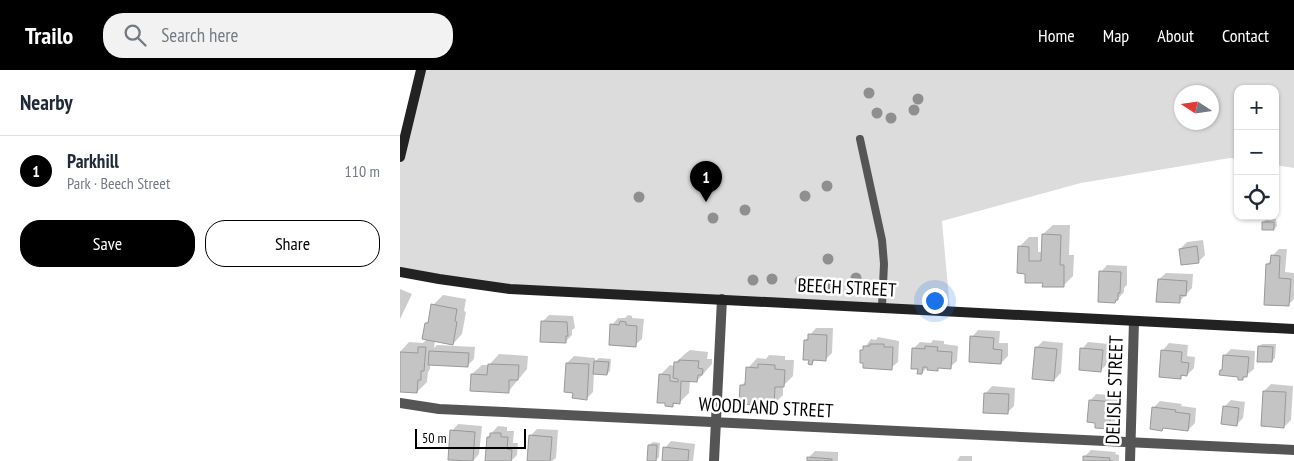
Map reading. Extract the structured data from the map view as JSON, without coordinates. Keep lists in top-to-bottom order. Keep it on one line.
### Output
{"streets":{"street":["BEECH STREET","DELISLE STREET","WOODLAND STREET"]},"crossings":[["BEECH STREET","DELISLE STREET"],["DELISLE STREET","WOODLAND STREET"]],"scale_bar":"50 m","north":"left","page":{"header":"Trailo","search":"Search here","nav":["Home","Map","About","Contact"],"heading":"Nearby","map_buttons":["+","−"],"list":[{"mark":"1","name":"Parkhill","note":"Park · Beech Street","value":"110 m"}],"pins":"1","buttons":["Save","Share"],"scale":"50 m"}}
